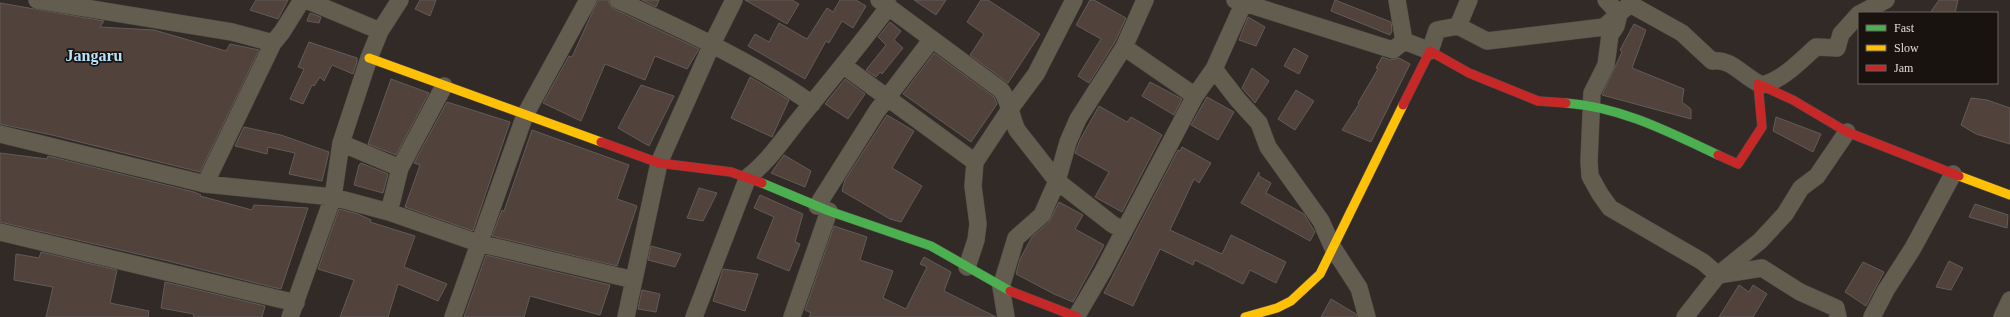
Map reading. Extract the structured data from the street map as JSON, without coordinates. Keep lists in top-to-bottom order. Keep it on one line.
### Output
{"districts":["Jangaru"],"legend":["Fast","Slow","Jam"]}
